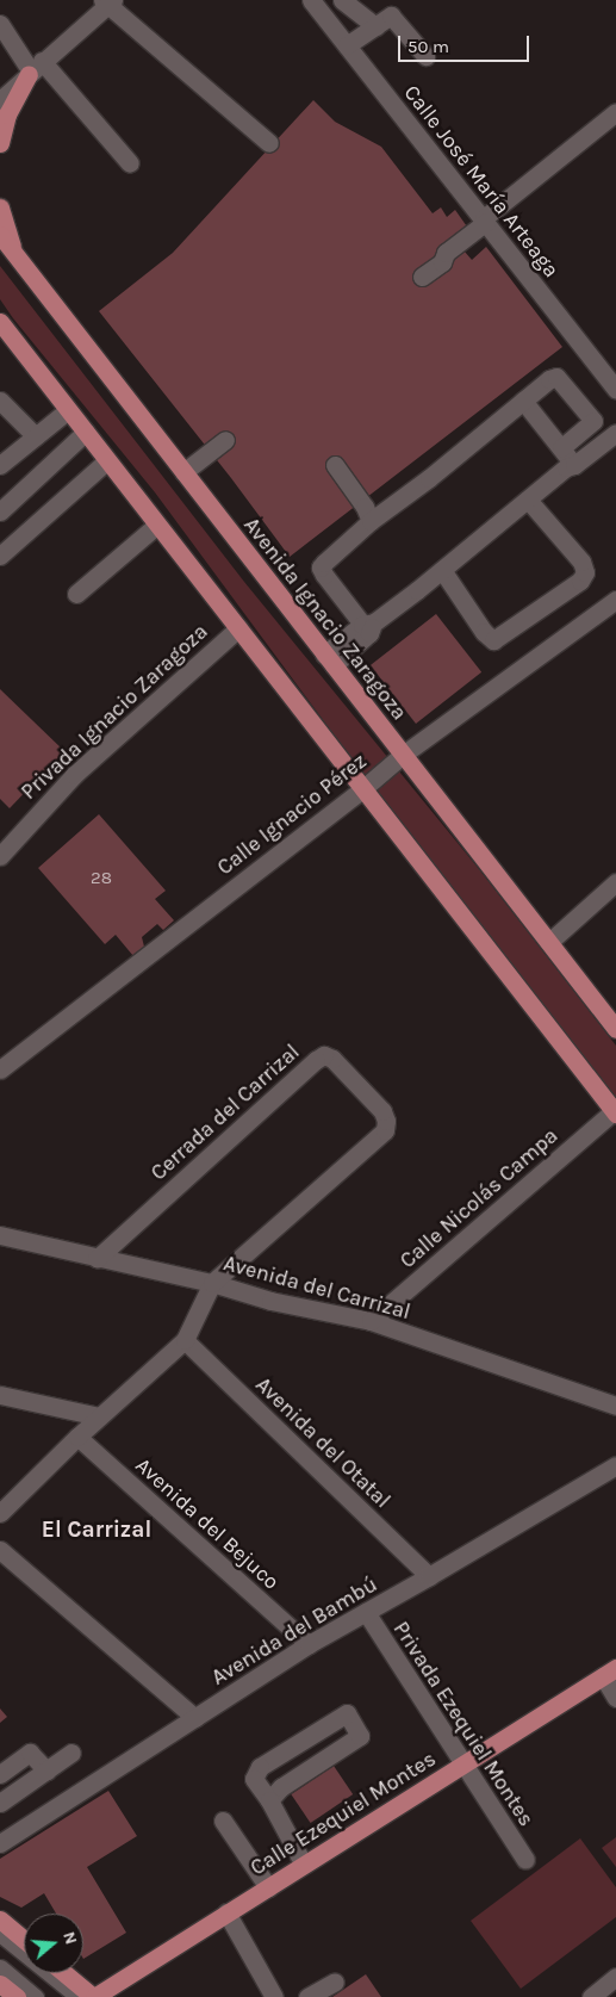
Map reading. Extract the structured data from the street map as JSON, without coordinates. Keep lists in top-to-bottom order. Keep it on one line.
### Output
{"streets":{"main road":["Avenida Ignacio Zaragoza","Calle Ezequiel Montes"],"street":["Calle José María Arteaga","Privada Ignacio Zaragoza","Calle Ignacio Pérez","Cerrada del Carrizal","Calle Nicolás Campa","Avenida del Carrizal","Avenida del Otatal","Avenida del Bejuco","Avenida del Bambú","Privada Ezequiel Montes"]},"crossings":[["Avenida Ignacio Zaragoza","Calle Ignacio Pérez"],["Cerrada del Carrizal","Avenida del Carrizal"],["Calle Nicolás Campa","Avenida del Carrizal"],["Avenida del Otatal","Avenida del Bambú"],["Avenida del Bejuco","Avenida del Bambú"],["Avenida del Bambú","Privada Ezequiel Montes"],["Privada Ezequiel Montes","Calle Ezequiel Montes"]],"districts":["El Carrizal"],"house_numbers":["28"],"scale_bar":"50 m","north":"right"}
